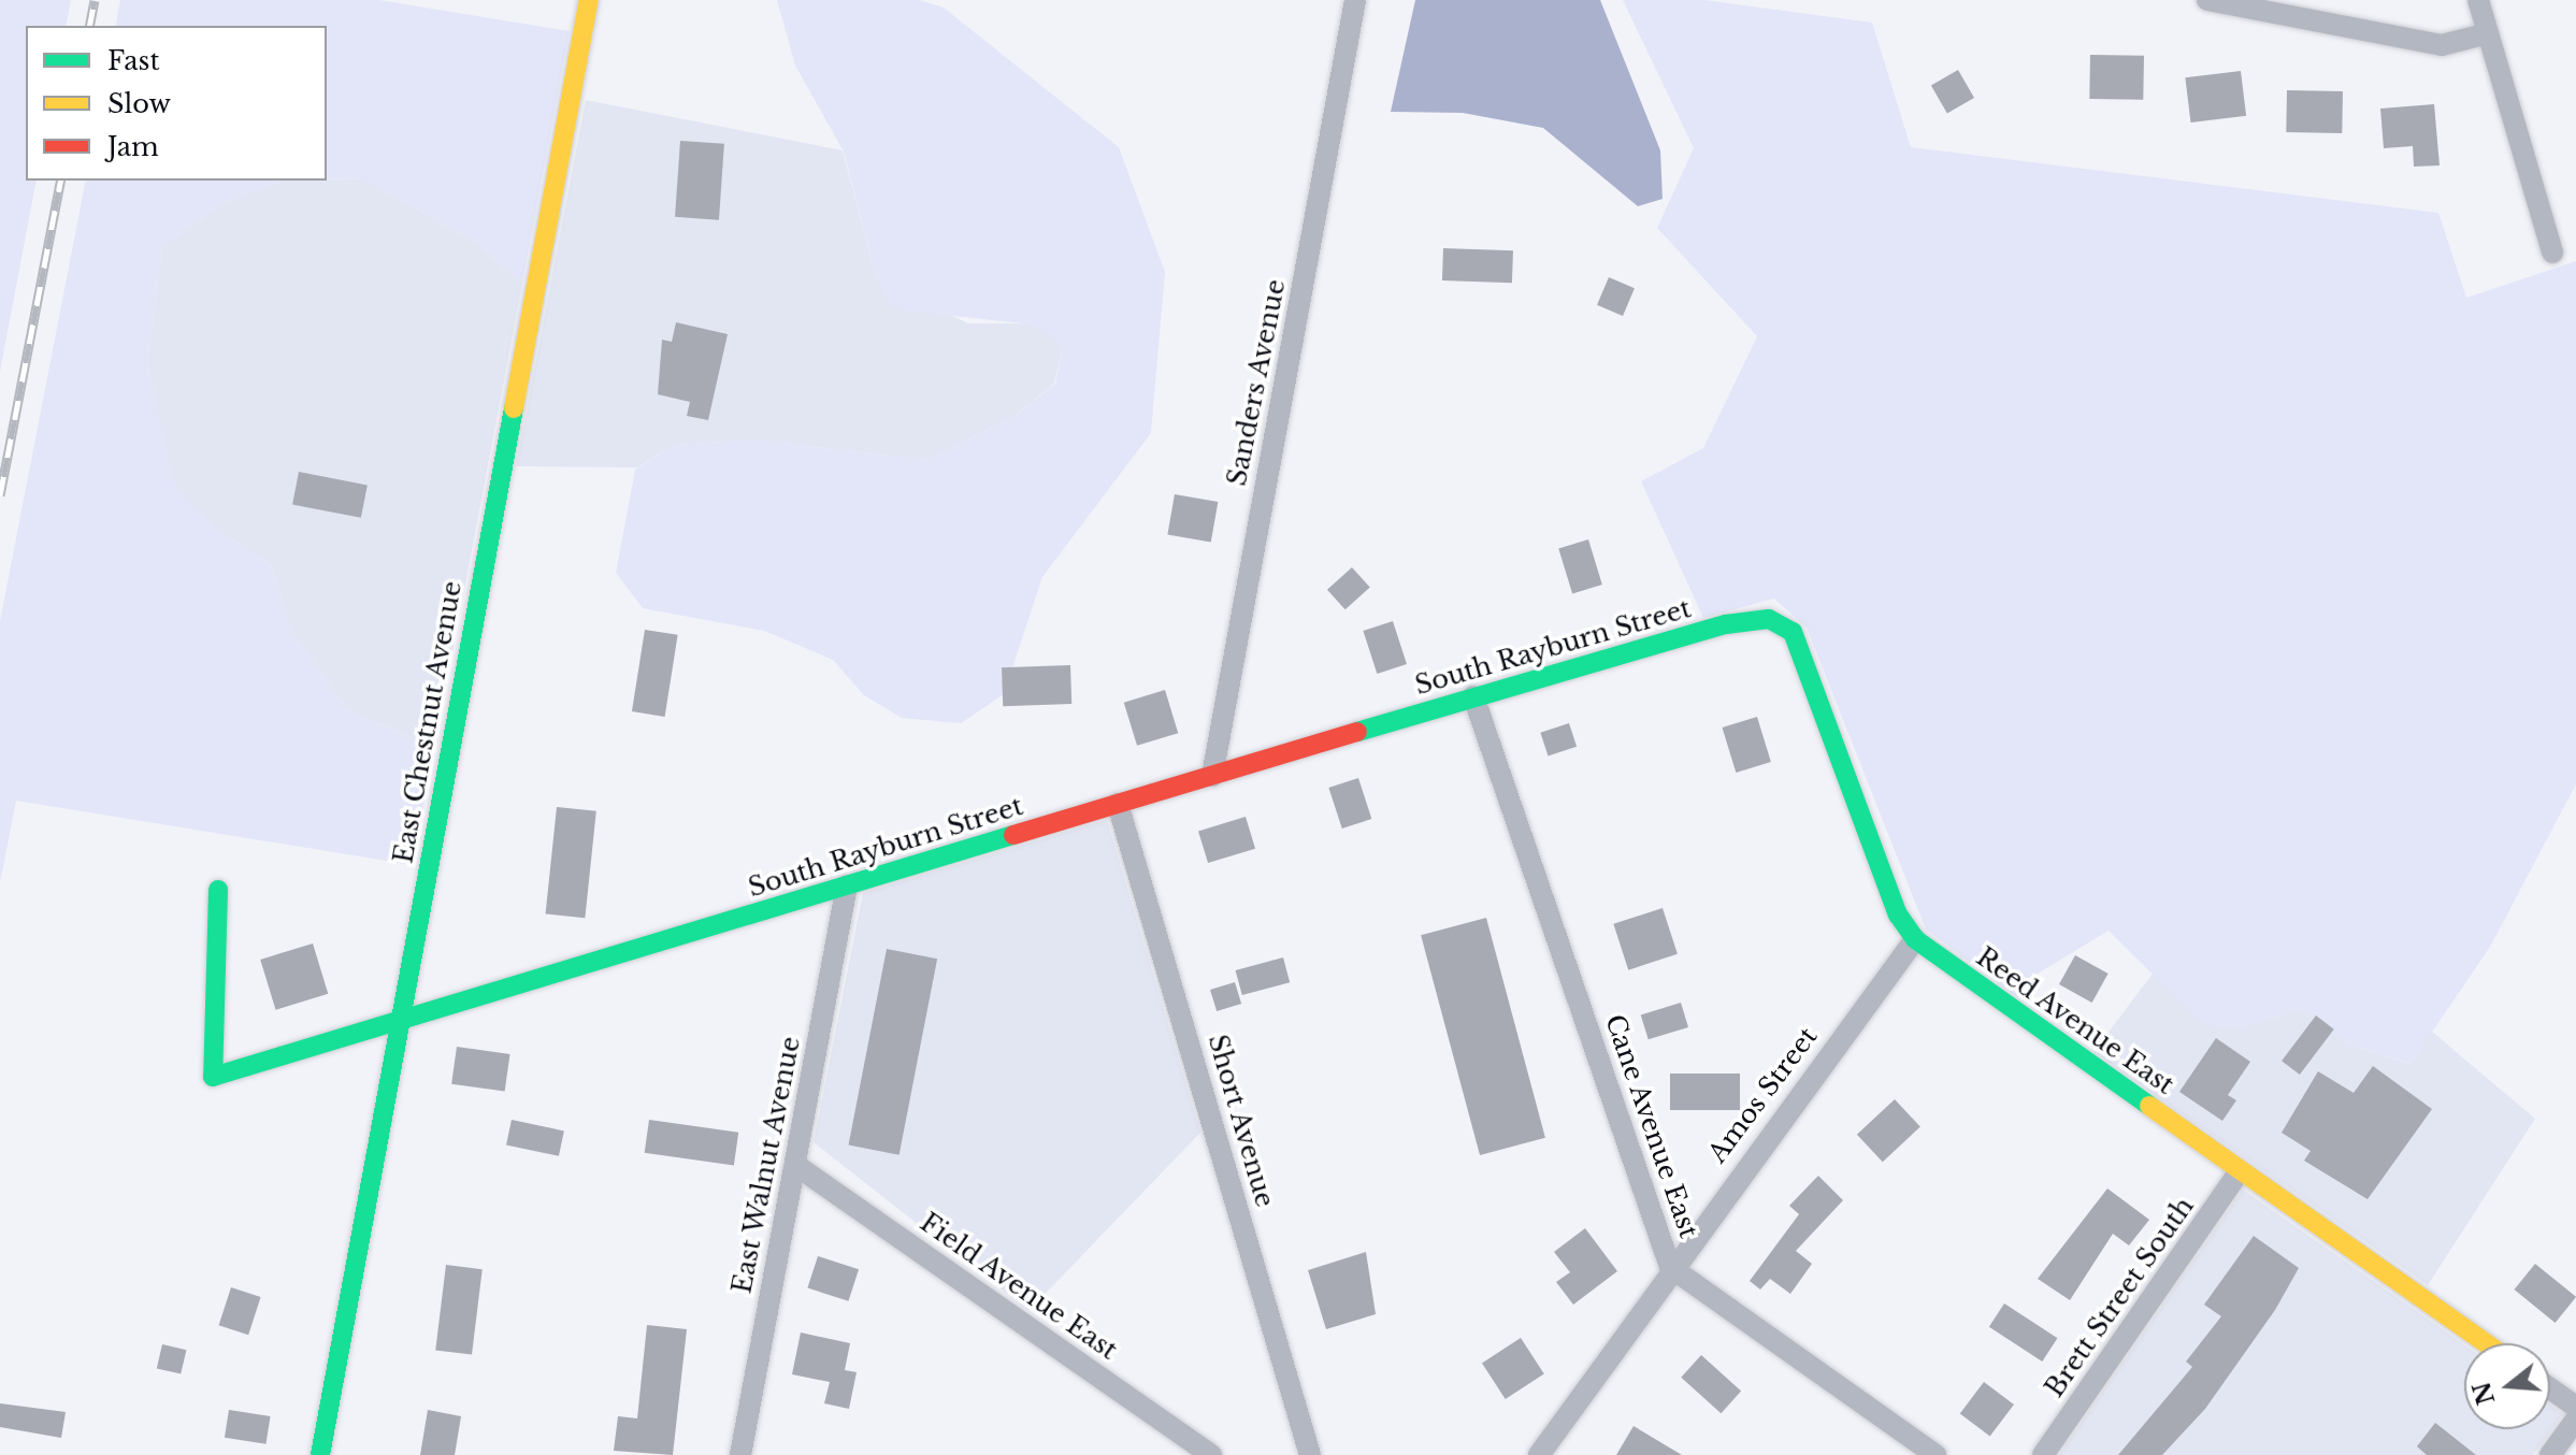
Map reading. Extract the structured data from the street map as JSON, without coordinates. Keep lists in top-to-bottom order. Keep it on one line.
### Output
{"streets":{"street":["Sanders Avenue","South Rayburn Street","East Chestnut Avenue","Reed Avenue East","Amos Street","Short Avenue","Cane Avenue East","East Walnut Avenue","Field Avenue East","Brett Street South"]},"crossings":[["Sanders Avenue","South Rayburn Street"],["South Rayburn Street","East Chestnut Avenue"],["South Rayburn Street","Reed Avenue East"],["South Rayburn Street","Short Avenue"],["South Rayburn Street","Cane Avenue East"],["South Rayburn Street","East Walnut Avenue"],["Reed Avenue East","Amos Street"],["Reed Avenue East","Brett Street South"],["Amos Street","Cane Avenue East"],["East Walnut Avenue","Field Avenue East"]],"legend":["Fast","Slow","Jam"],"north":"left"}
